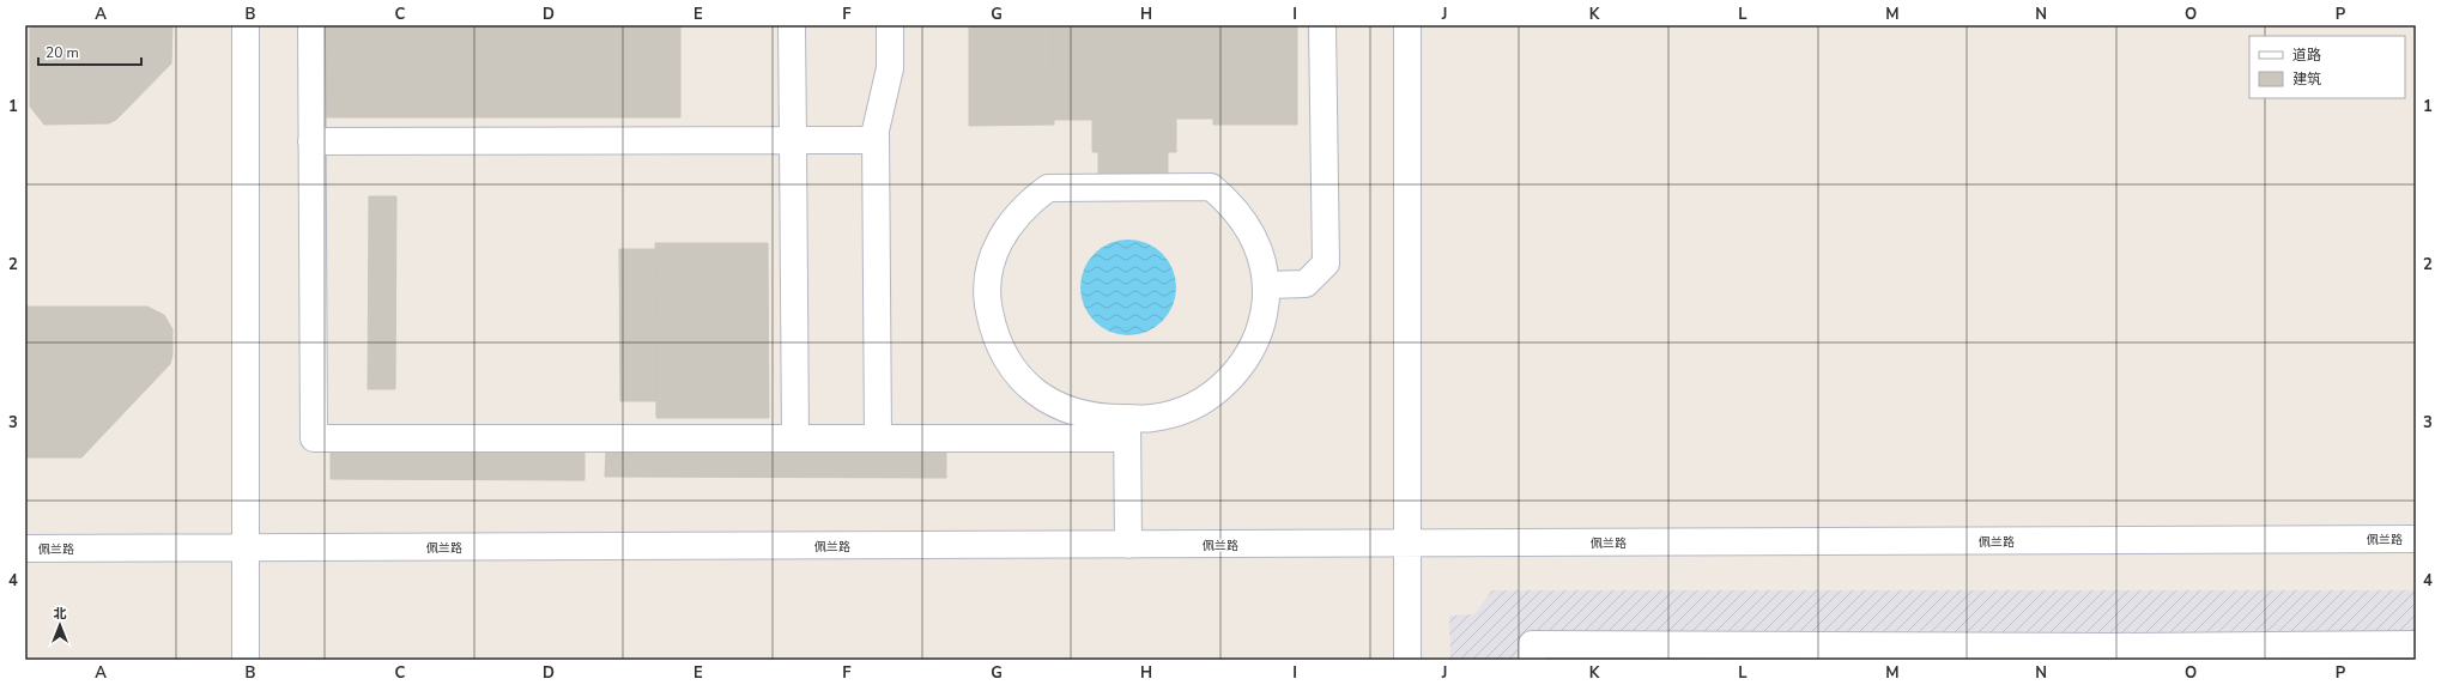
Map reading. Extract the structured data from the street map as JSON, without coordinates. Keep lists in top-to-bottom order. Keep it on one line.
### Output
{"streets":{"street":["佩兰路"]},"legend":["道路","建筑"],"scale_bar":"20 m","north":"top","grid":{"columns":["A","B","C","D","E","F","G","H","I","J","K","L","M","N","O","P"],"rows":["1","2","3","4"]}}
